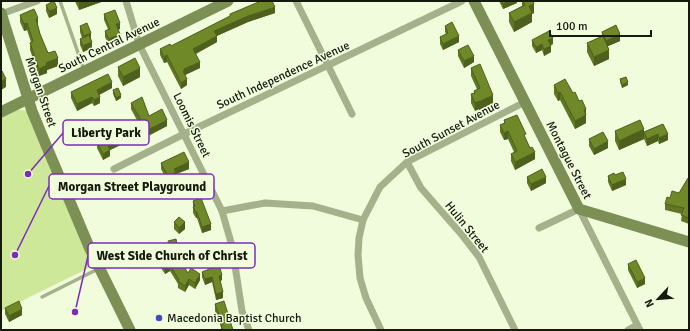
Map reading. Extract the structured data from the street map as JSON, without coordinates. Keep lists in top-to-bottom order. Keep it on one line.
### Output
{"streets":{"main road":["South Central Avenue","Morgan Street","Montague Street"],"street":["South Independence Avenue","Loomis Street","South Sunset Avenue","Hulin Street"]},"crossings":[["South Central Avenue","Morgan Street"],["South Central Avenue","Loomis Street"],["South Independence Avenue","Loomis Street"],["South Sunset Avenue","Montague Street"],["South Sunset Avenue","Hulin Street"]],"places":["Liberty Park","Morgan Street Playground","West Side Church of Christ","Macedonia Baptist Church"],"scale_bar":"100 m","north":"bottom left"}
